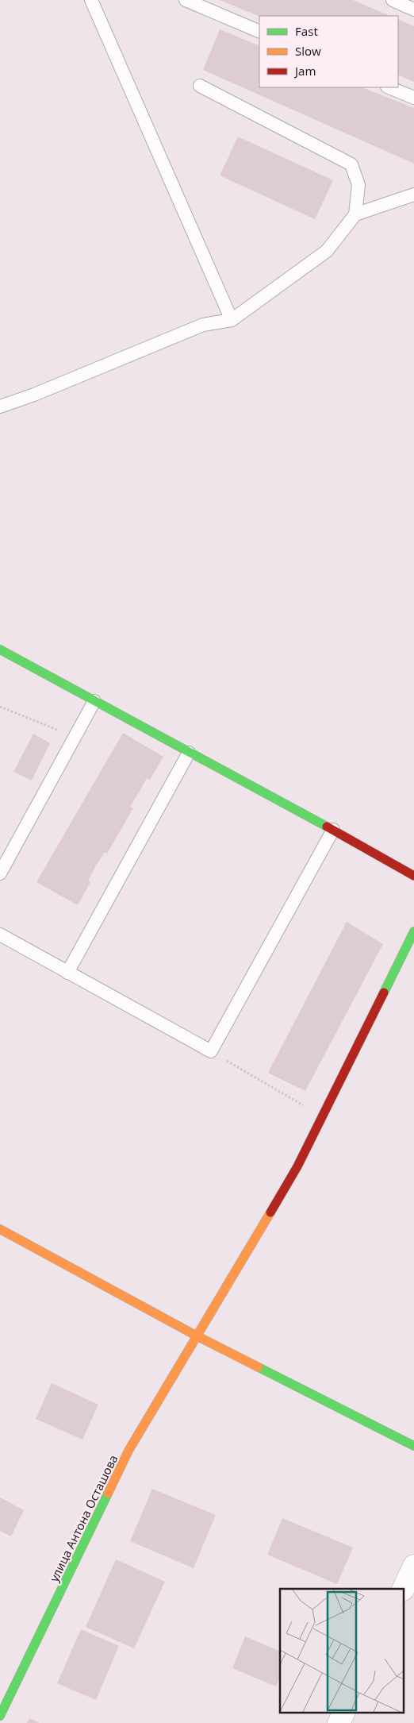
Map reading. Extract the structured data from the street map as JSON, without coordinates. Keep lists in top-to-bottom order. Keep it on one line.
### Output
{"streets":{"street":["улица Антона Осташова"]},"legend":["Fast","Slow","Jam"]}
